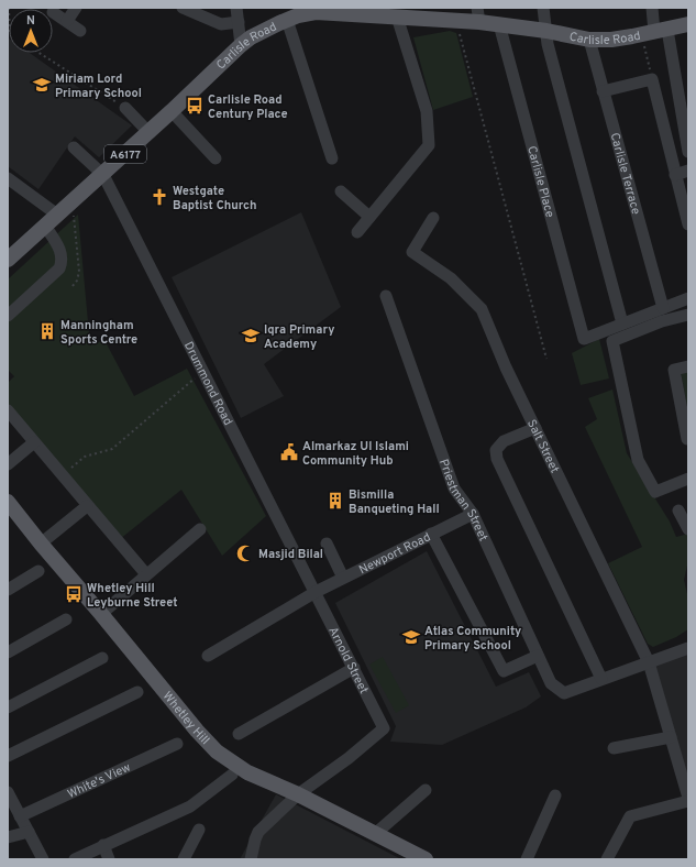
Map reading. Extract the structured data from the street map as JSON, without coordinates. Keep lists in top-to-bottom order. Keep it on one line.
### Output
{"streets":{"main road":["Carlisle Road","A6177","Whetley Hill"],"street":["Carlisle Terrace","Carlisle Place","Drummond Road","Salt Street","Priestman Street","Newport Road","Arnold Street","White's View"]},"crossings":[["Carlisle Road","Carlisle Terrace"],["Carlisle Road","Carlisle Place"],["Carlisle Road","Drummond Road"],["Drummond Road","Newport Road"],["Drummond Road","Arnold Street"],["Priestman Street","Newport Road"],["Newport Road","Arnold Street"],["Arnold Street","Whetley Hill"]],"places":{"school or university":["Miriam Lord Primary School","Iqra Primary Academy","Atlas Community Primary School"],"bus stop":["Carlisle Road Century Place","Whetley Hill Leyburne Street"],"church":["Westgate Baptist Church"],"building":["Manningham Sports Centre","Bismilla Banqueting Hall"],"public building":["Almarkaz Ul Islami Community Hub"],"mosque":["Masjid Bilal"]},"north":"top"}
